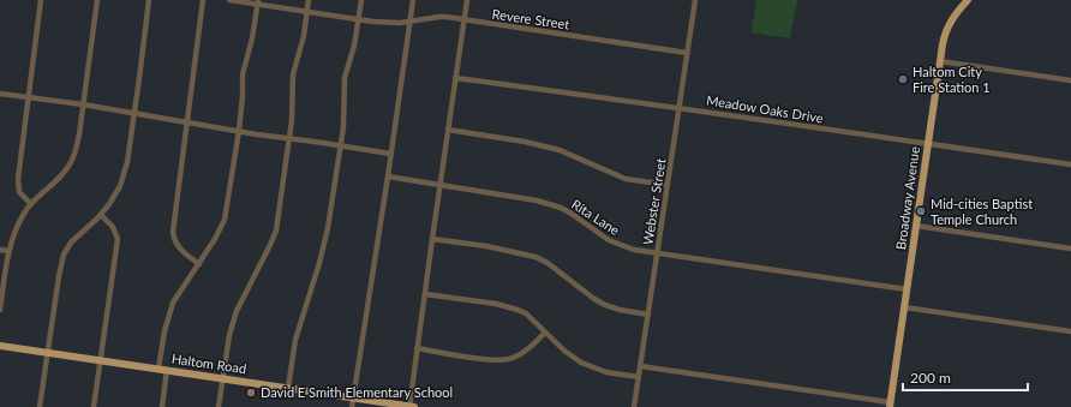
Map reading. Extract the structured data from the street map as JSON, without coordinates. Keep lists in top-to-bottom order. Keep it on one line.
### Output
{"streets":{"main road":["Broadway Avenue","Haltom Road"],"street":["Revere Street","Meadow Oaks Drive","Webster Street","Rita Lane"]},"crossings":[["Revere Street","Webster Street"],["Meadow Oaks Drive","Broadway Avenue"],["Meadow Oaks Drive","Webster Street"],["Broadway Avenue","Rita Lane"],["Webster Street","Rita Lane"]],"places":["Haltom City Fire Station 1","Mid-cities Baptist Temple Church","David E Smith Elementary School"],"scale_bar":"200 m"}
